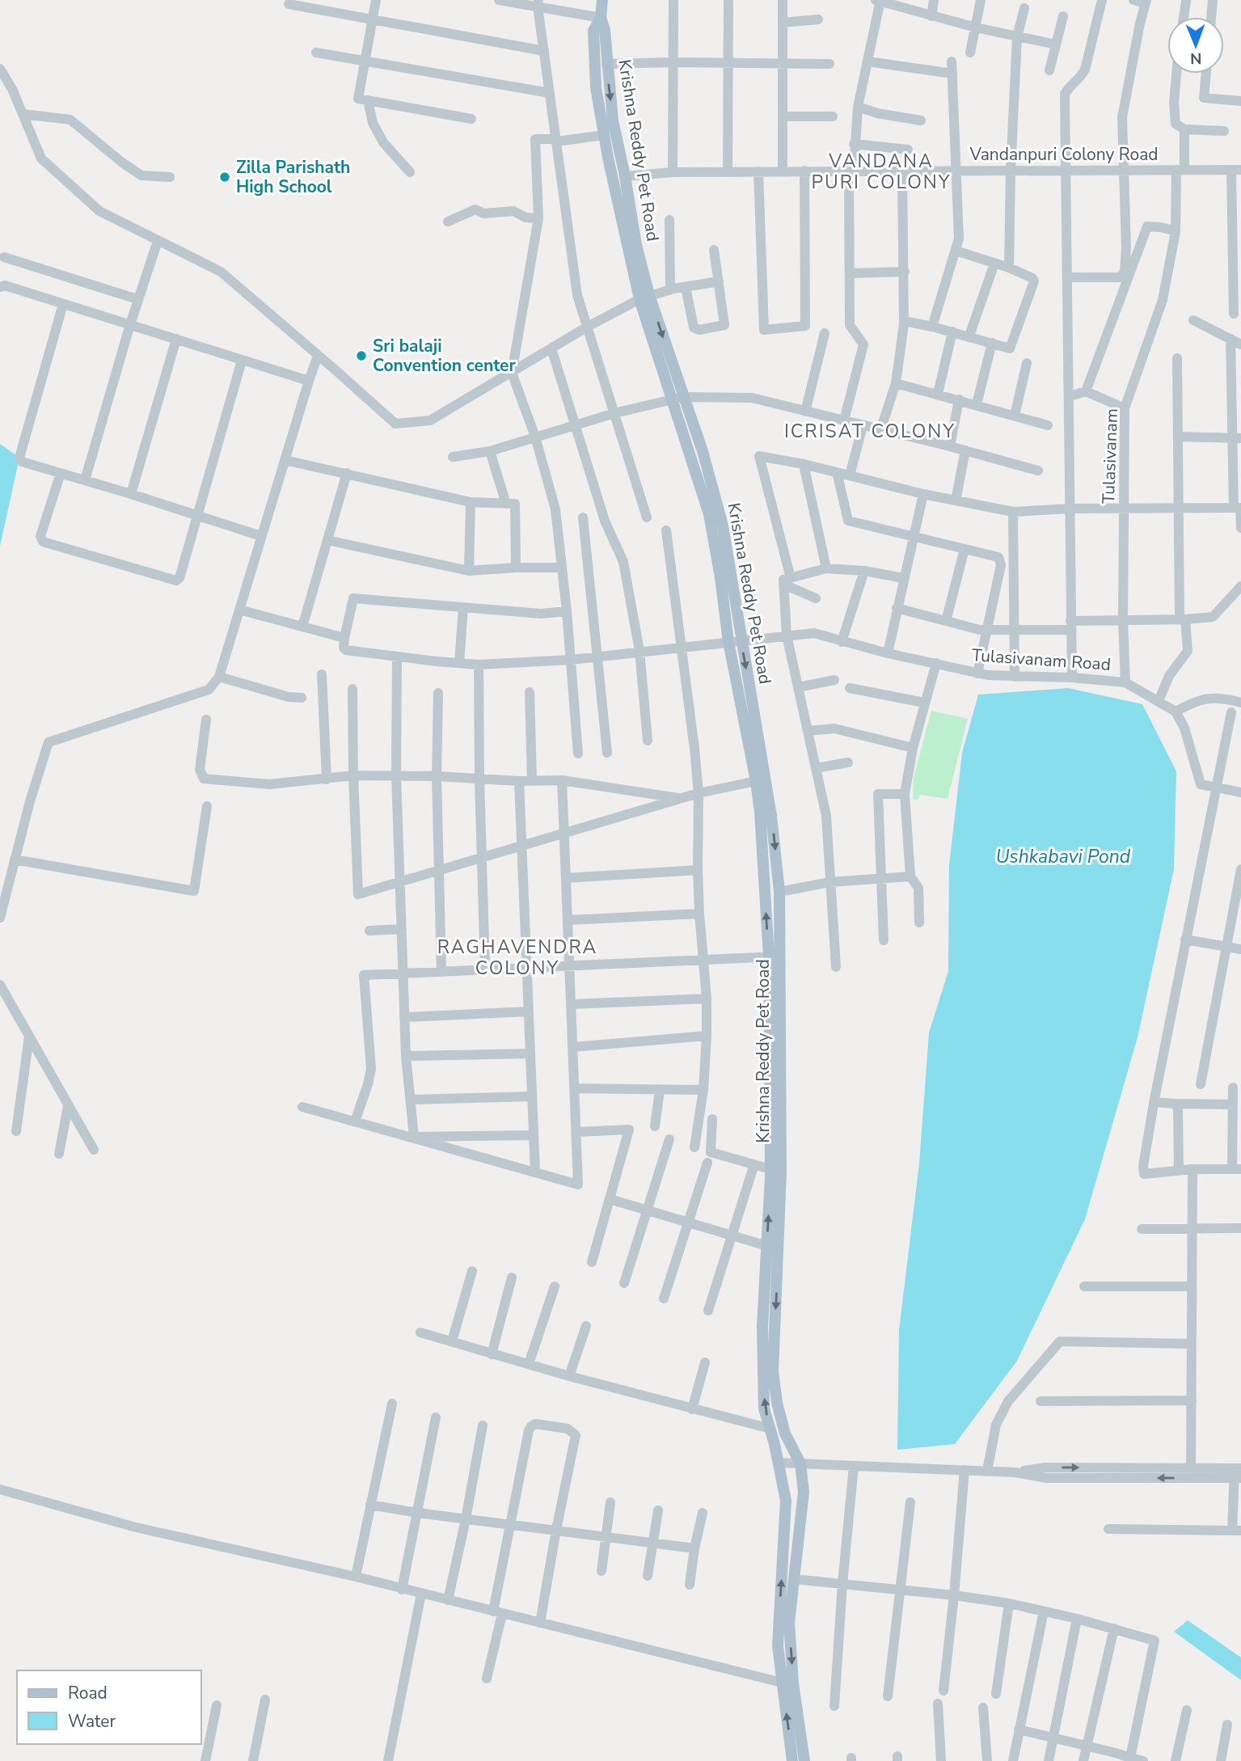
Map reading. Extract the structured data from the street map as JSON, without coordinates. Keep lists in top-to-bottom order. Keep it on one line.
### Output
{"streets":{"main road":["Krishna Reddy Pet Road"],"street":["Vandanpuri Colony Road","Tulasivanam","Tulasivanam Road"]},"crossings":[["Krishna Reddy Pet Road","Vandanpuri Colony Road"],["Krishna Reddy Pet Road","Tulasivanam Road"],["Vandanpuri Colony Road","Tulasivanam"],["Tulasivanam","Tulasivanam Road"]],"districts":["VANDANA PURI COLONY","ICRISAT COLONY","RAGHAVENDRA COLONY"],"water":["Ushkabavi Pond"],"places":["Zilla Parishath High School","Sri balaji Convention center"],"legend":["Road","Water"],"north":"bottom"}
